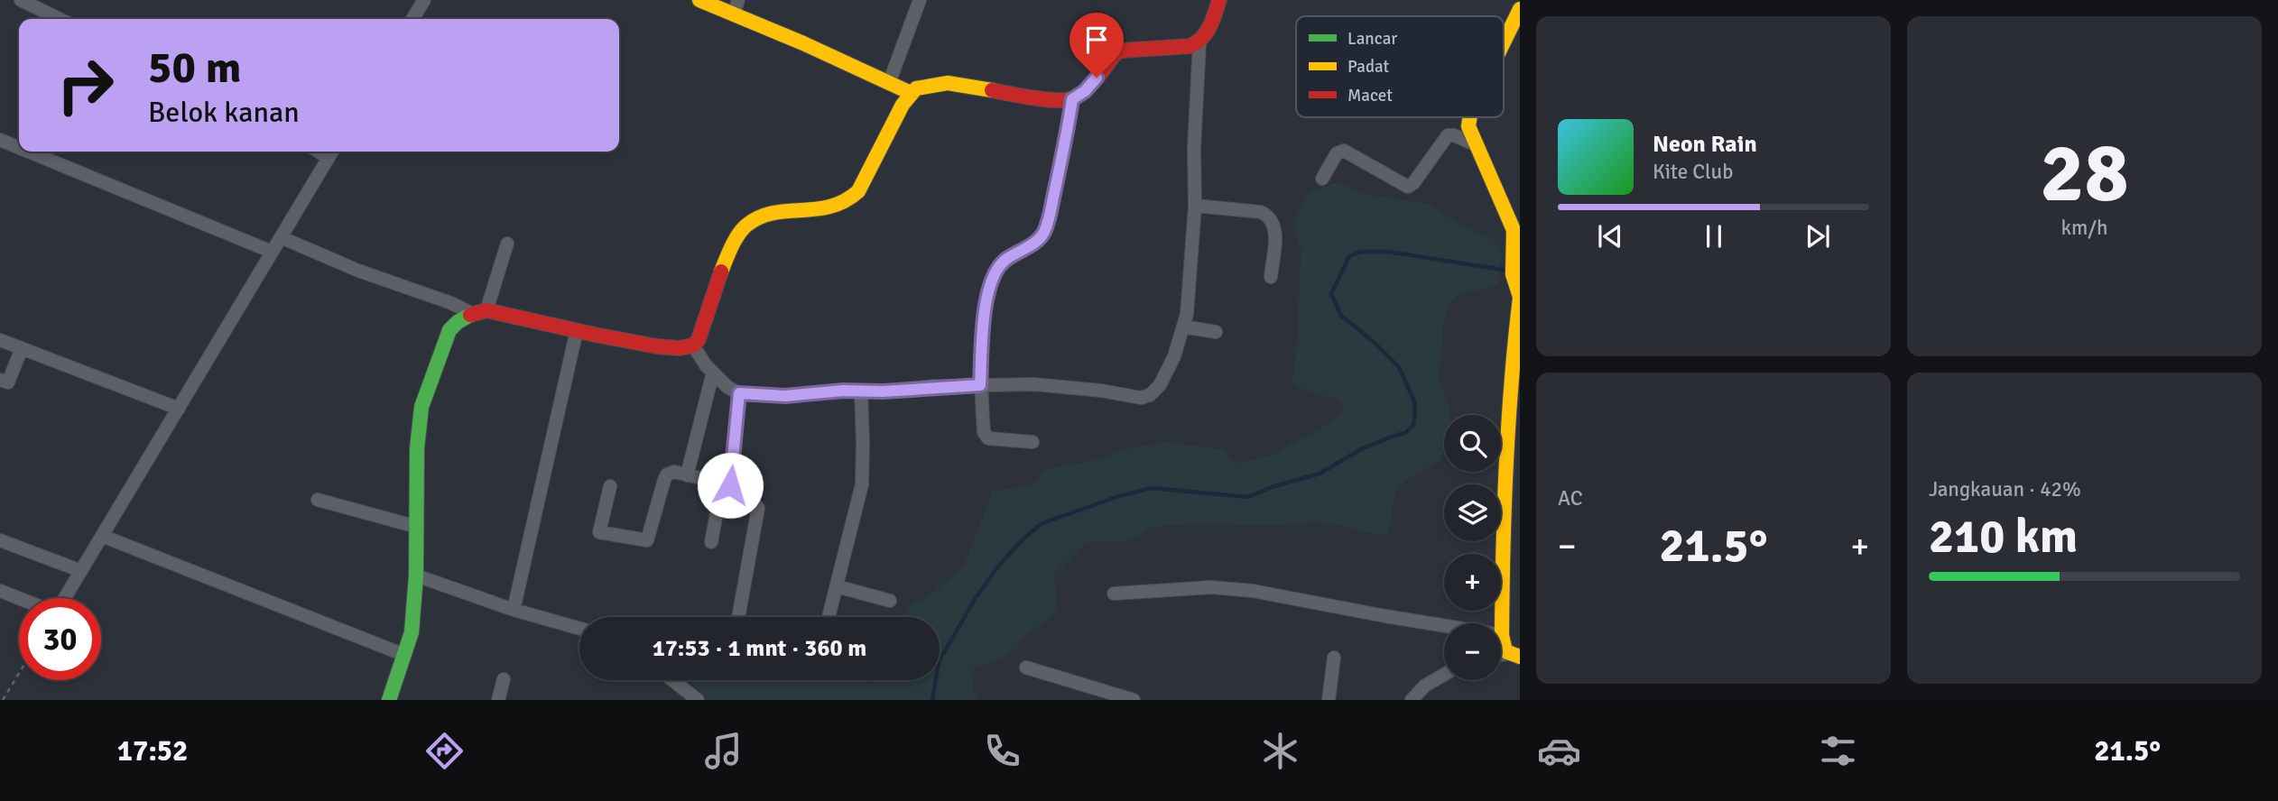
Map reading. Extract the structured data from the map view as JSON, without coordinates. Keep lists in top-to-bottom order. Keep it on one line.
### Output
{"legend":["Lancar","Padat","Macet"],"page":{"tile":[["28","km/h"],"AC",["Jangkauan · 42%","210 km"]],"turn":["50 m","Belok kanan"],"song":["Neon Rain","Kite Club"],"map_buttons":["+","−"],"heat":["−","21.5°","+"],"limit":"30","trip":"17:53 · 1 mnt · 360 m","tabs":["17:52","21.5°"]}}
